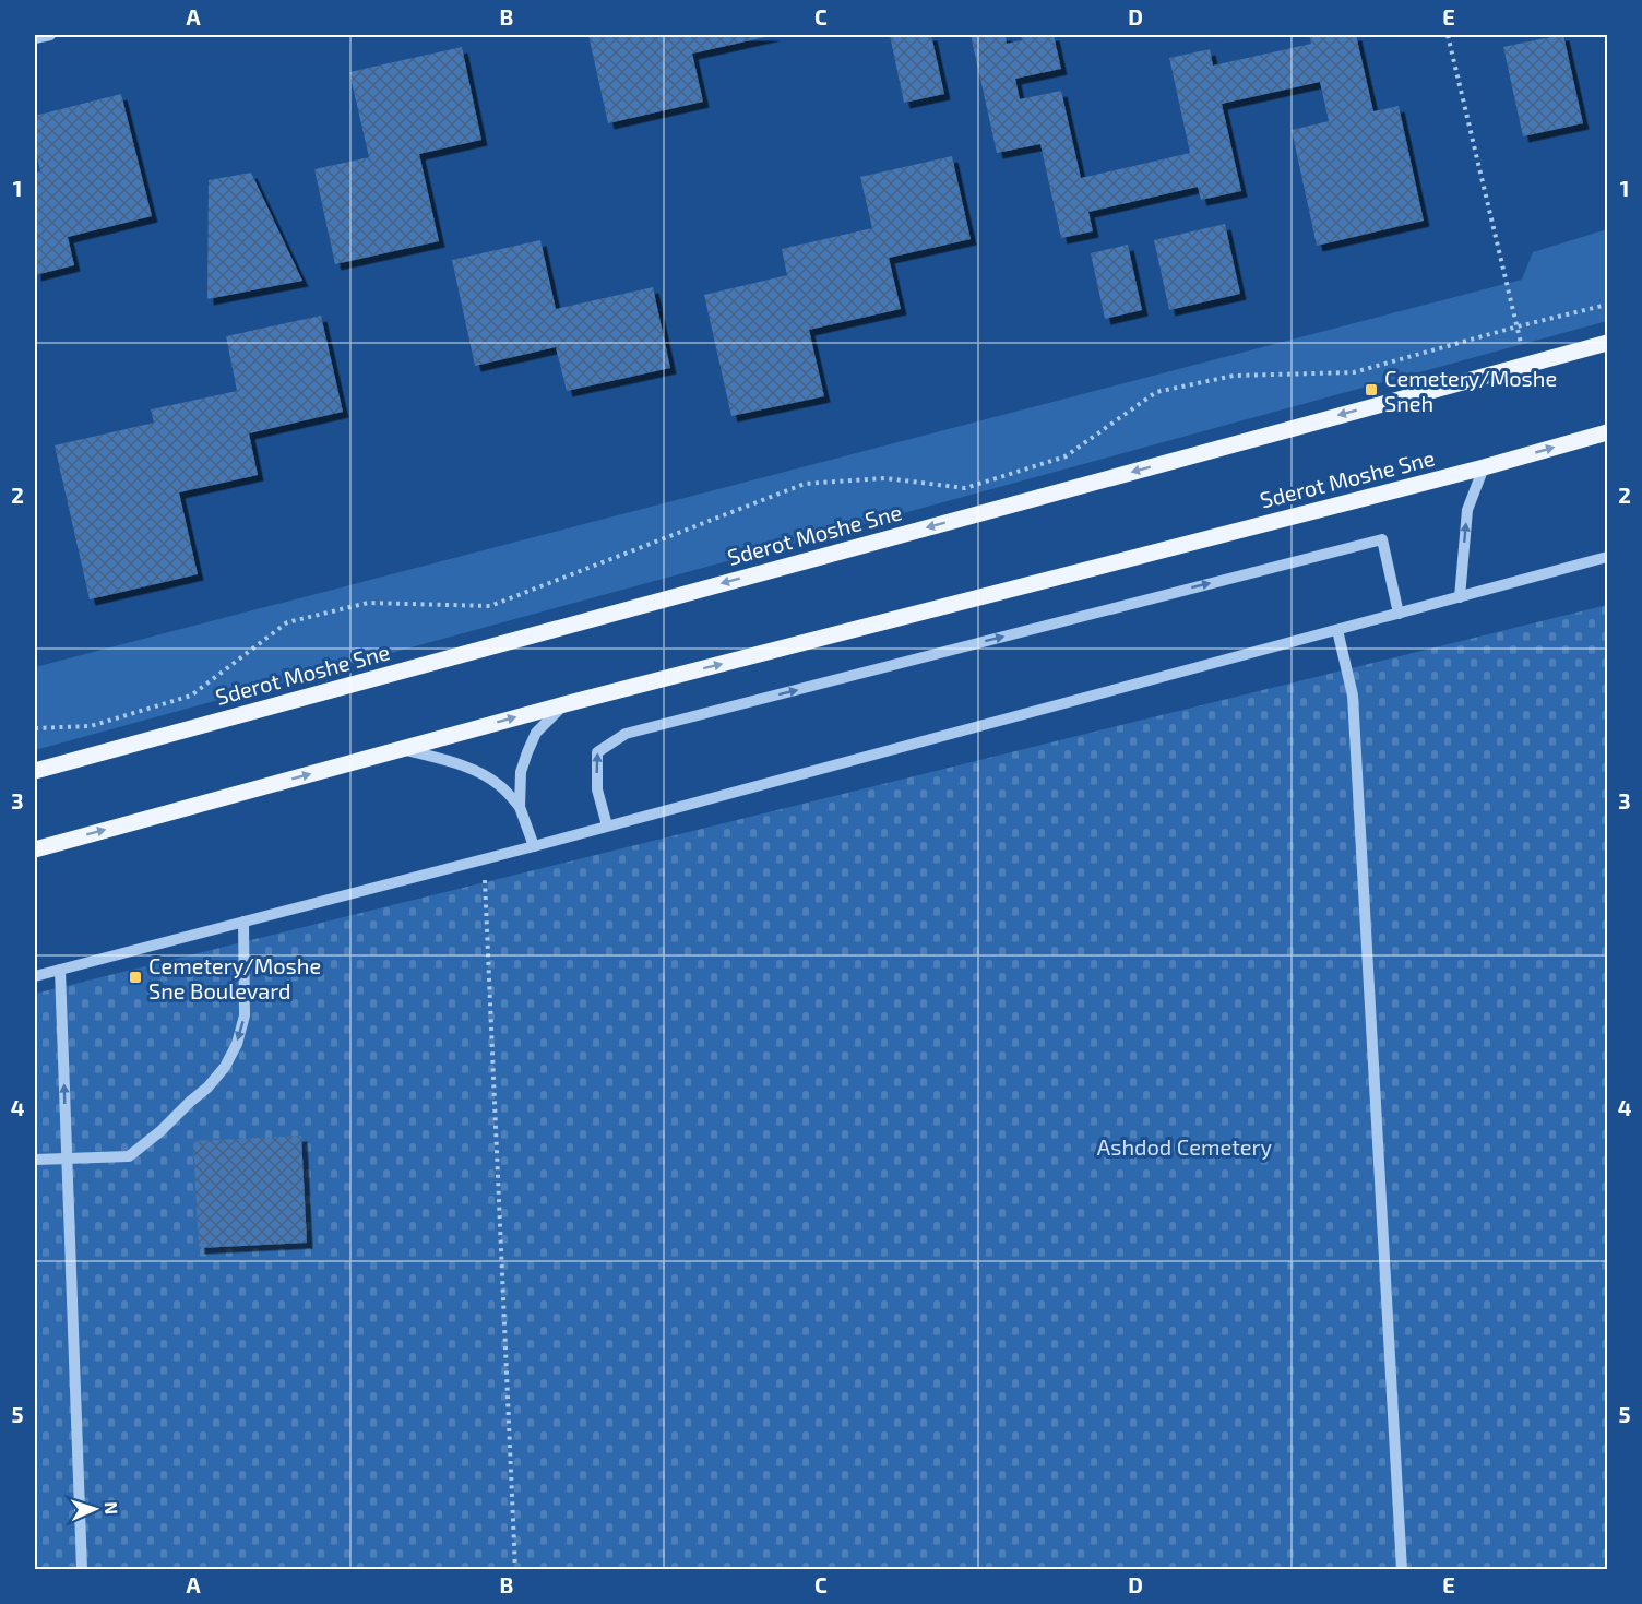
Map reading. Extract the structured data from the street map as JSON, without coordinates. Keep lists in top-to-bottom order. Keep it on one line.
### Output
{"streets":{"main road":["Sderot Moshe Sne"]},"parks":["Ashdod Cemetery"],"places":{"transit":["Cemetery/Moshe Sneh","Cemetery/Moshe Sne Boulevard"]},"north":"right","grid":{"columns":["A","B","C","D","E"],"rows":["1","2","3","4","5"]}}
